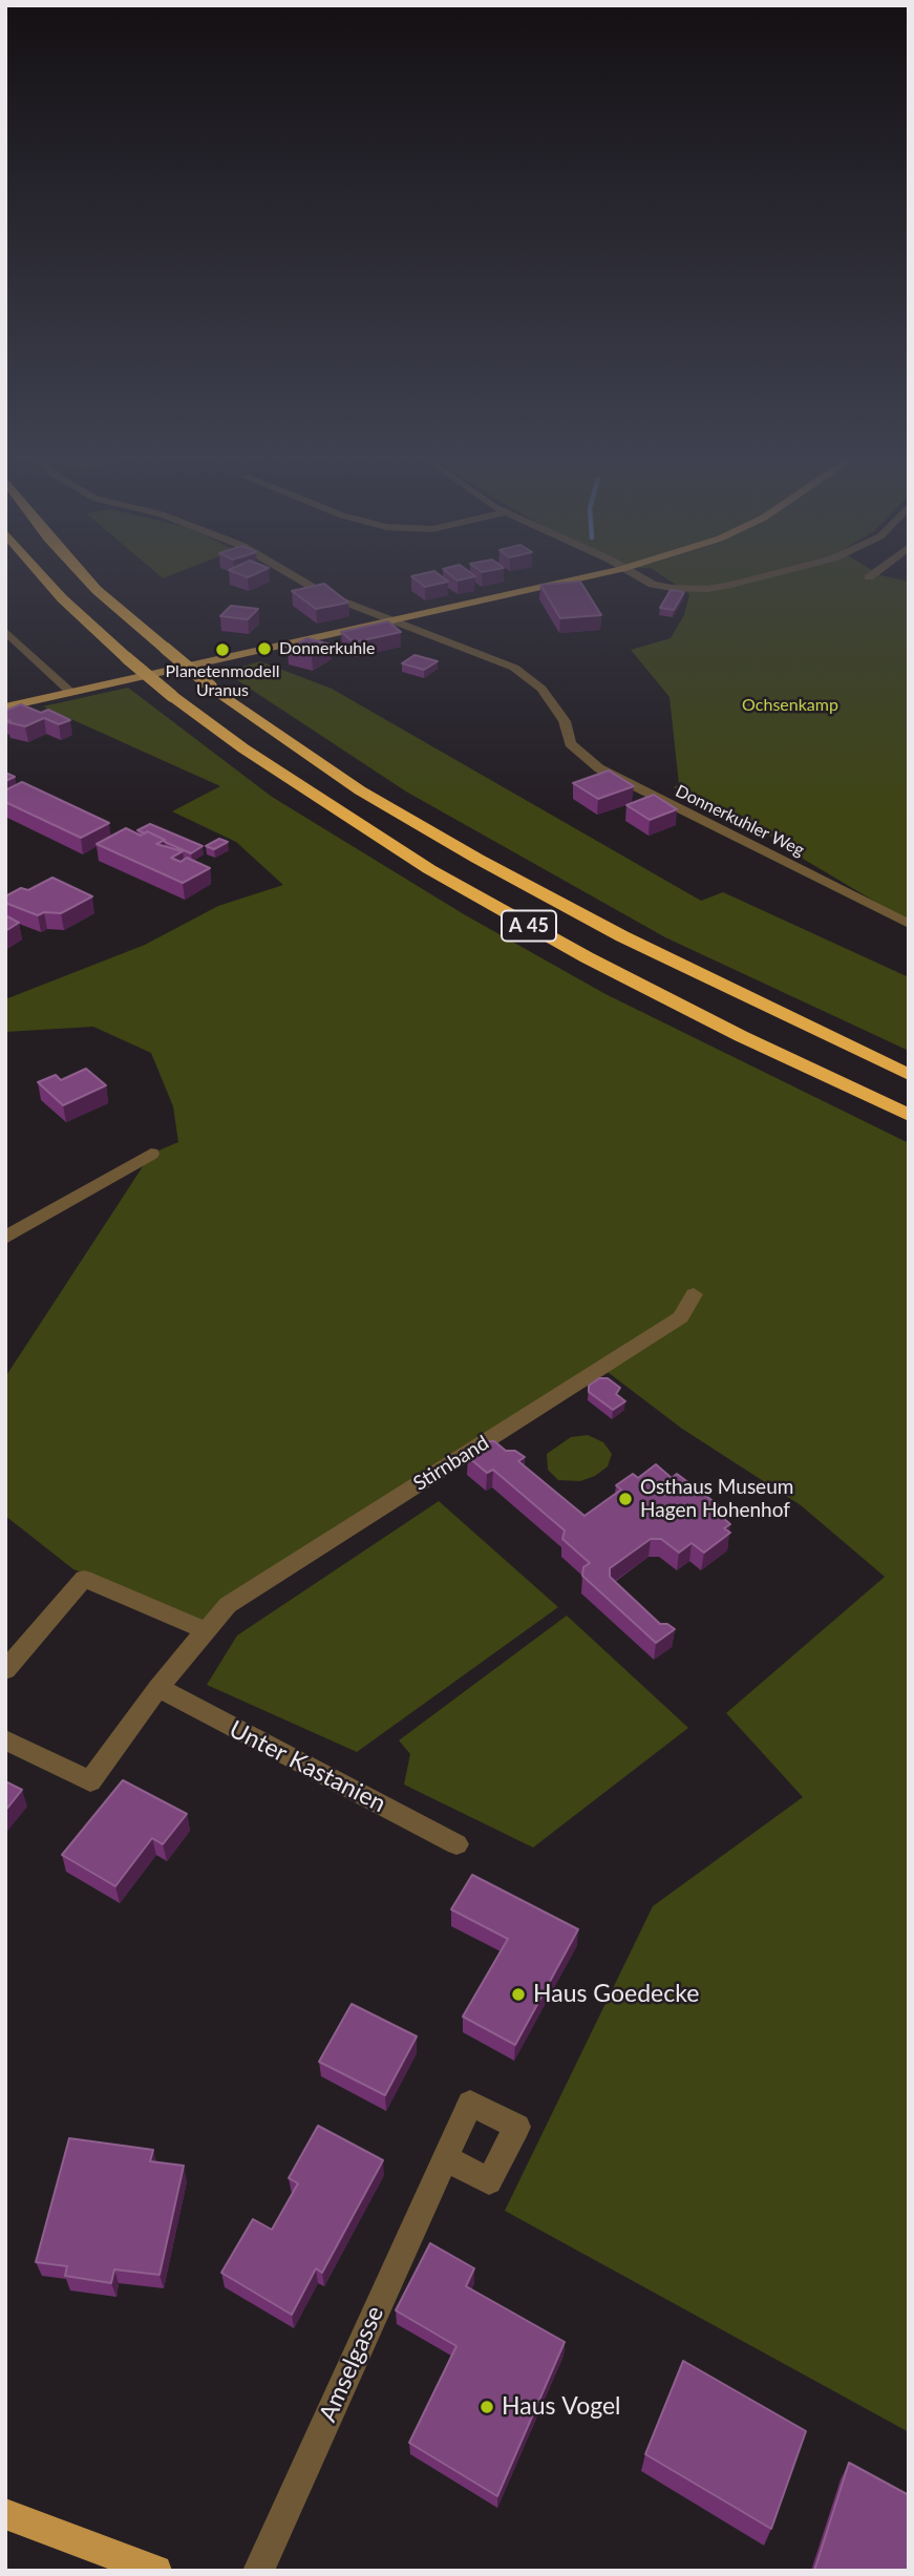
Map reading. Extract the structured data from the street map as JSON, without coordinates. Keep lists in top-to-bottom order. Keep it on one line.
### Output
{"streets":{"highway":["A 45"],"street":["Donnerkuhler Weg","Stirnband","Unter Kastanien","Amselgasse"]},"crossings":[["Stirnband","Unter Kastanien"]],"parks":["Ochsenkamp"],"places":["Donnerkuhle","Planetenmodell Uranus","Osthaus Museum Hagen Hohenhof","Haus Goedecke","Haus Vogel"]}
